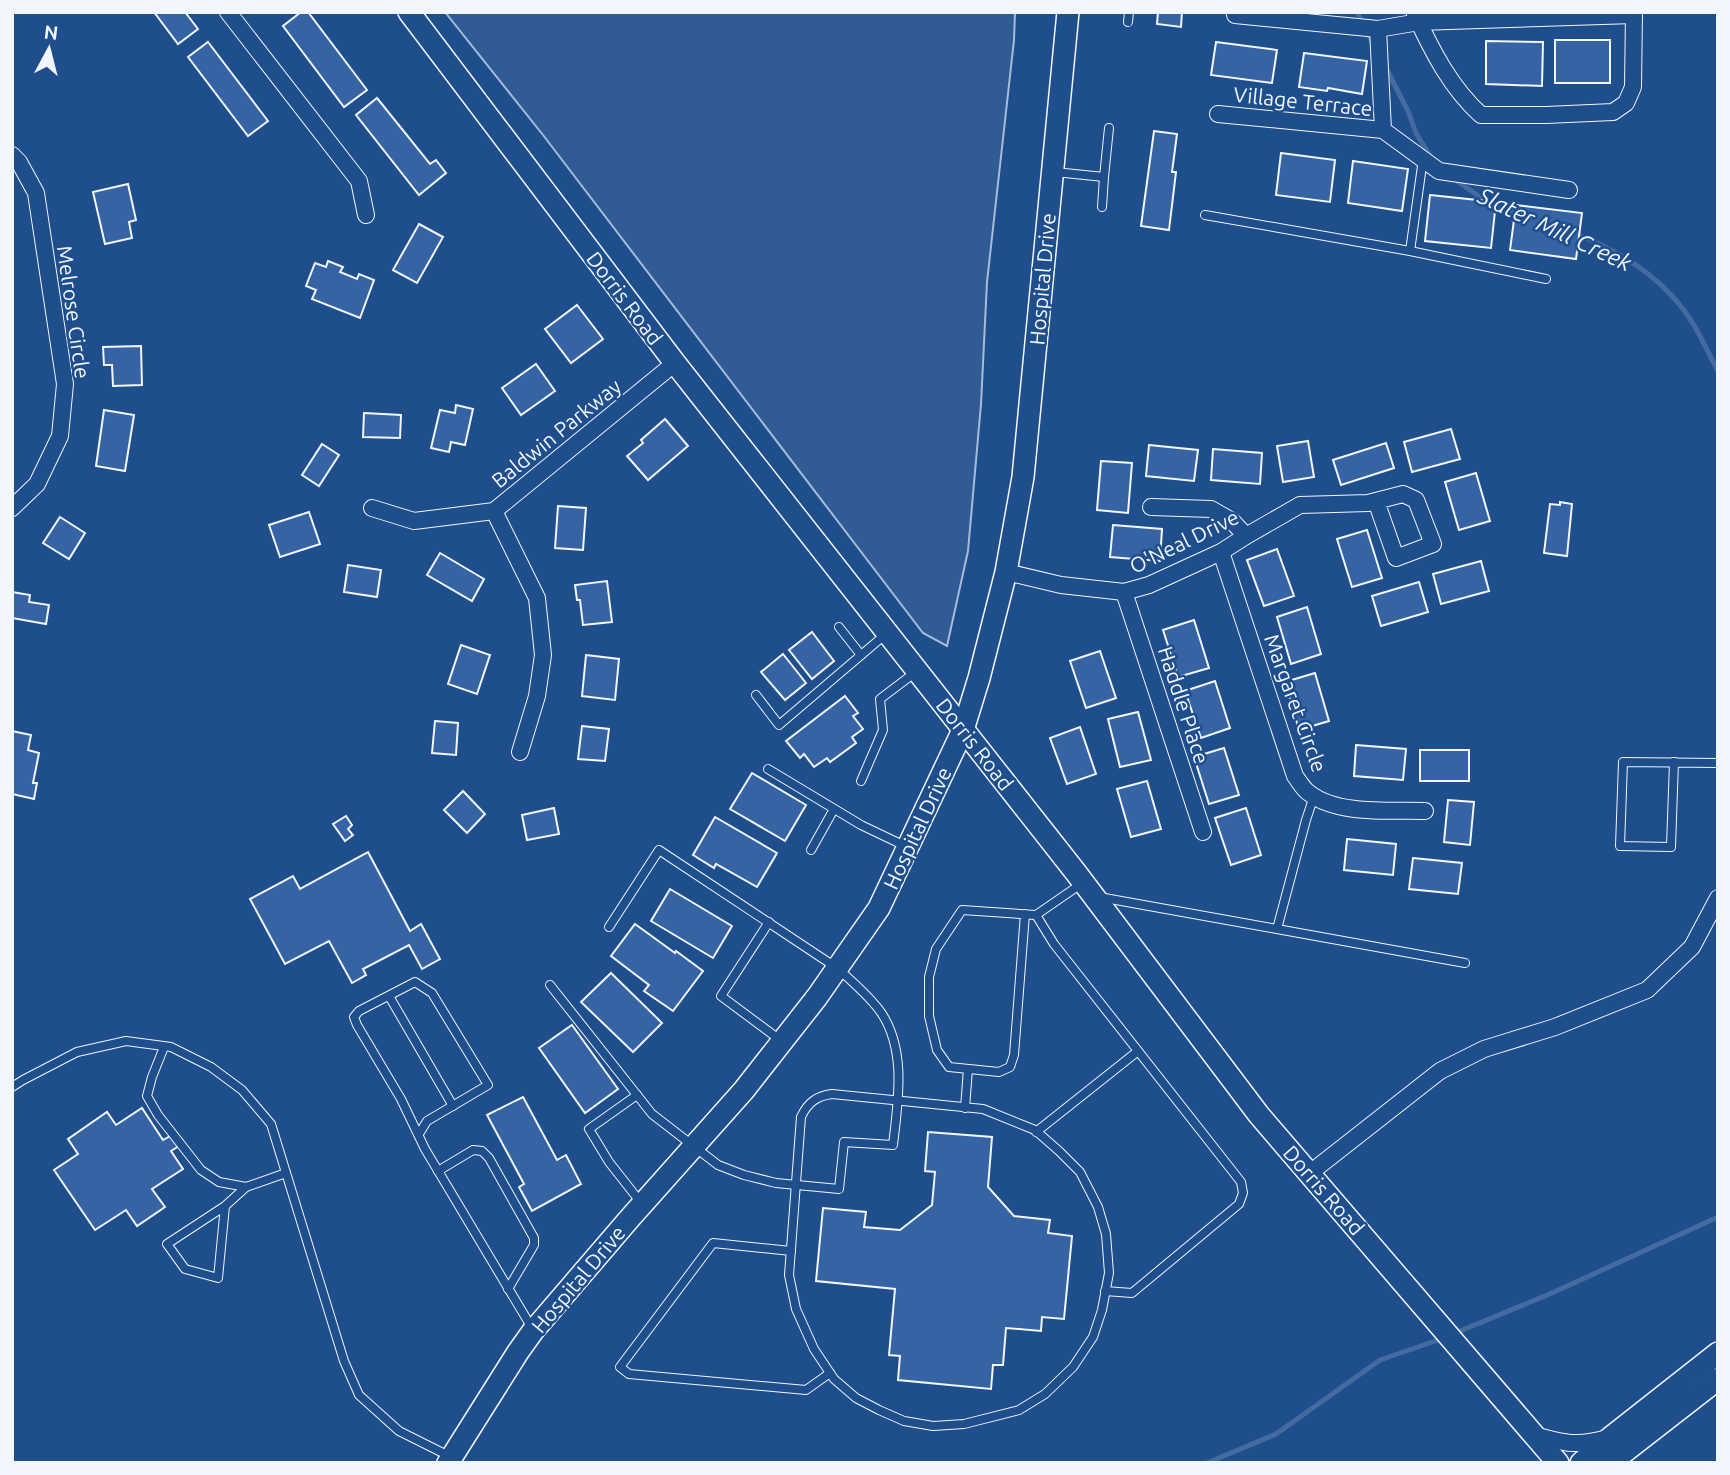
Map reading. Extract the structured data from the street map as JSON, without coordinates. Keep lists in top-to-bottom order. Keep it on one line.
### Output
{"streets":{"street":["Village Terrace","Hospital Drive","Dorris Road","Melrose Circle","Baldwin Parkway","O'Neal Drive","Margaret Circle","Haddle Place"]},"crossings":[["Hospital Drive","Dorris Road"],["Hospital Drive","O'Neal Drive"],["Dorris Road","Baldwin Parkway"],["O'Neal Drive","Margaret Circle"],["O'Neal Drive","Haddle Place"]],"water":["Slater Mill Creek"],"north":"top"}
